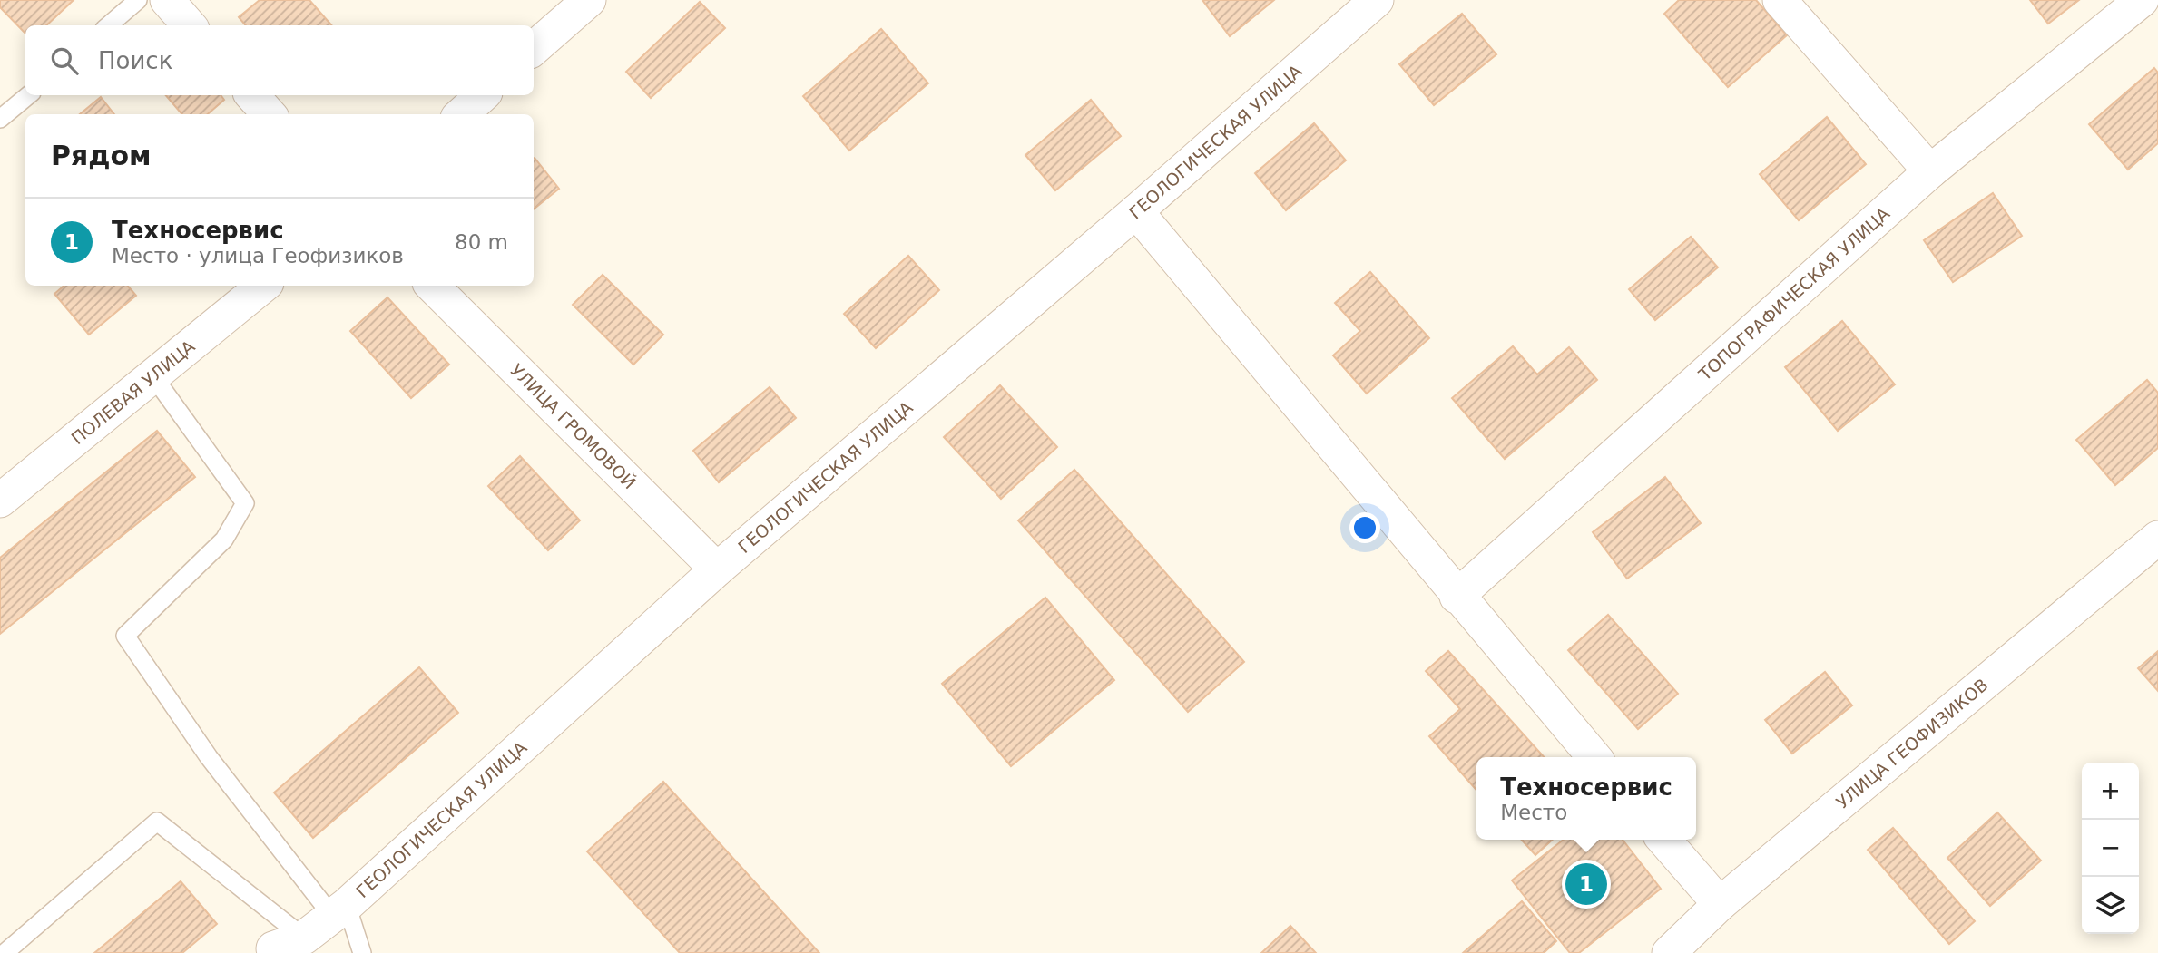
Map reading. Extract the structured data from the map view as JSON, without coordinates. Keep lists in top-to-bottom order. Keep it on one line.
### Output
{"streets":{"street":["ГЕОЛОГИЧЕСКАЯ УЛИЦА","ТОПОГРАФИЧЕСКАЯ УЛИЦА","ПОЛЕВАЯ УЛИЦА","УЛИЦА ГРОМОВОЙ","УЛИЦА ГЕОФИЗИКОВ"]},"crossings":[["ГЕОЛОГИЧЕСКАЯ УЛИЦА","УЛИЦА ГРОМОВОЙ"]],"page":{"search":"Поиск","heading":"Рядом","list":[{"mark":"1","name":"Техносервис","note":"Место · улица Геофизиков","value":"80 m"}],"popup":["Техносервис","Место"],"map_buttons":["+","−"],"pins":"1"}}
